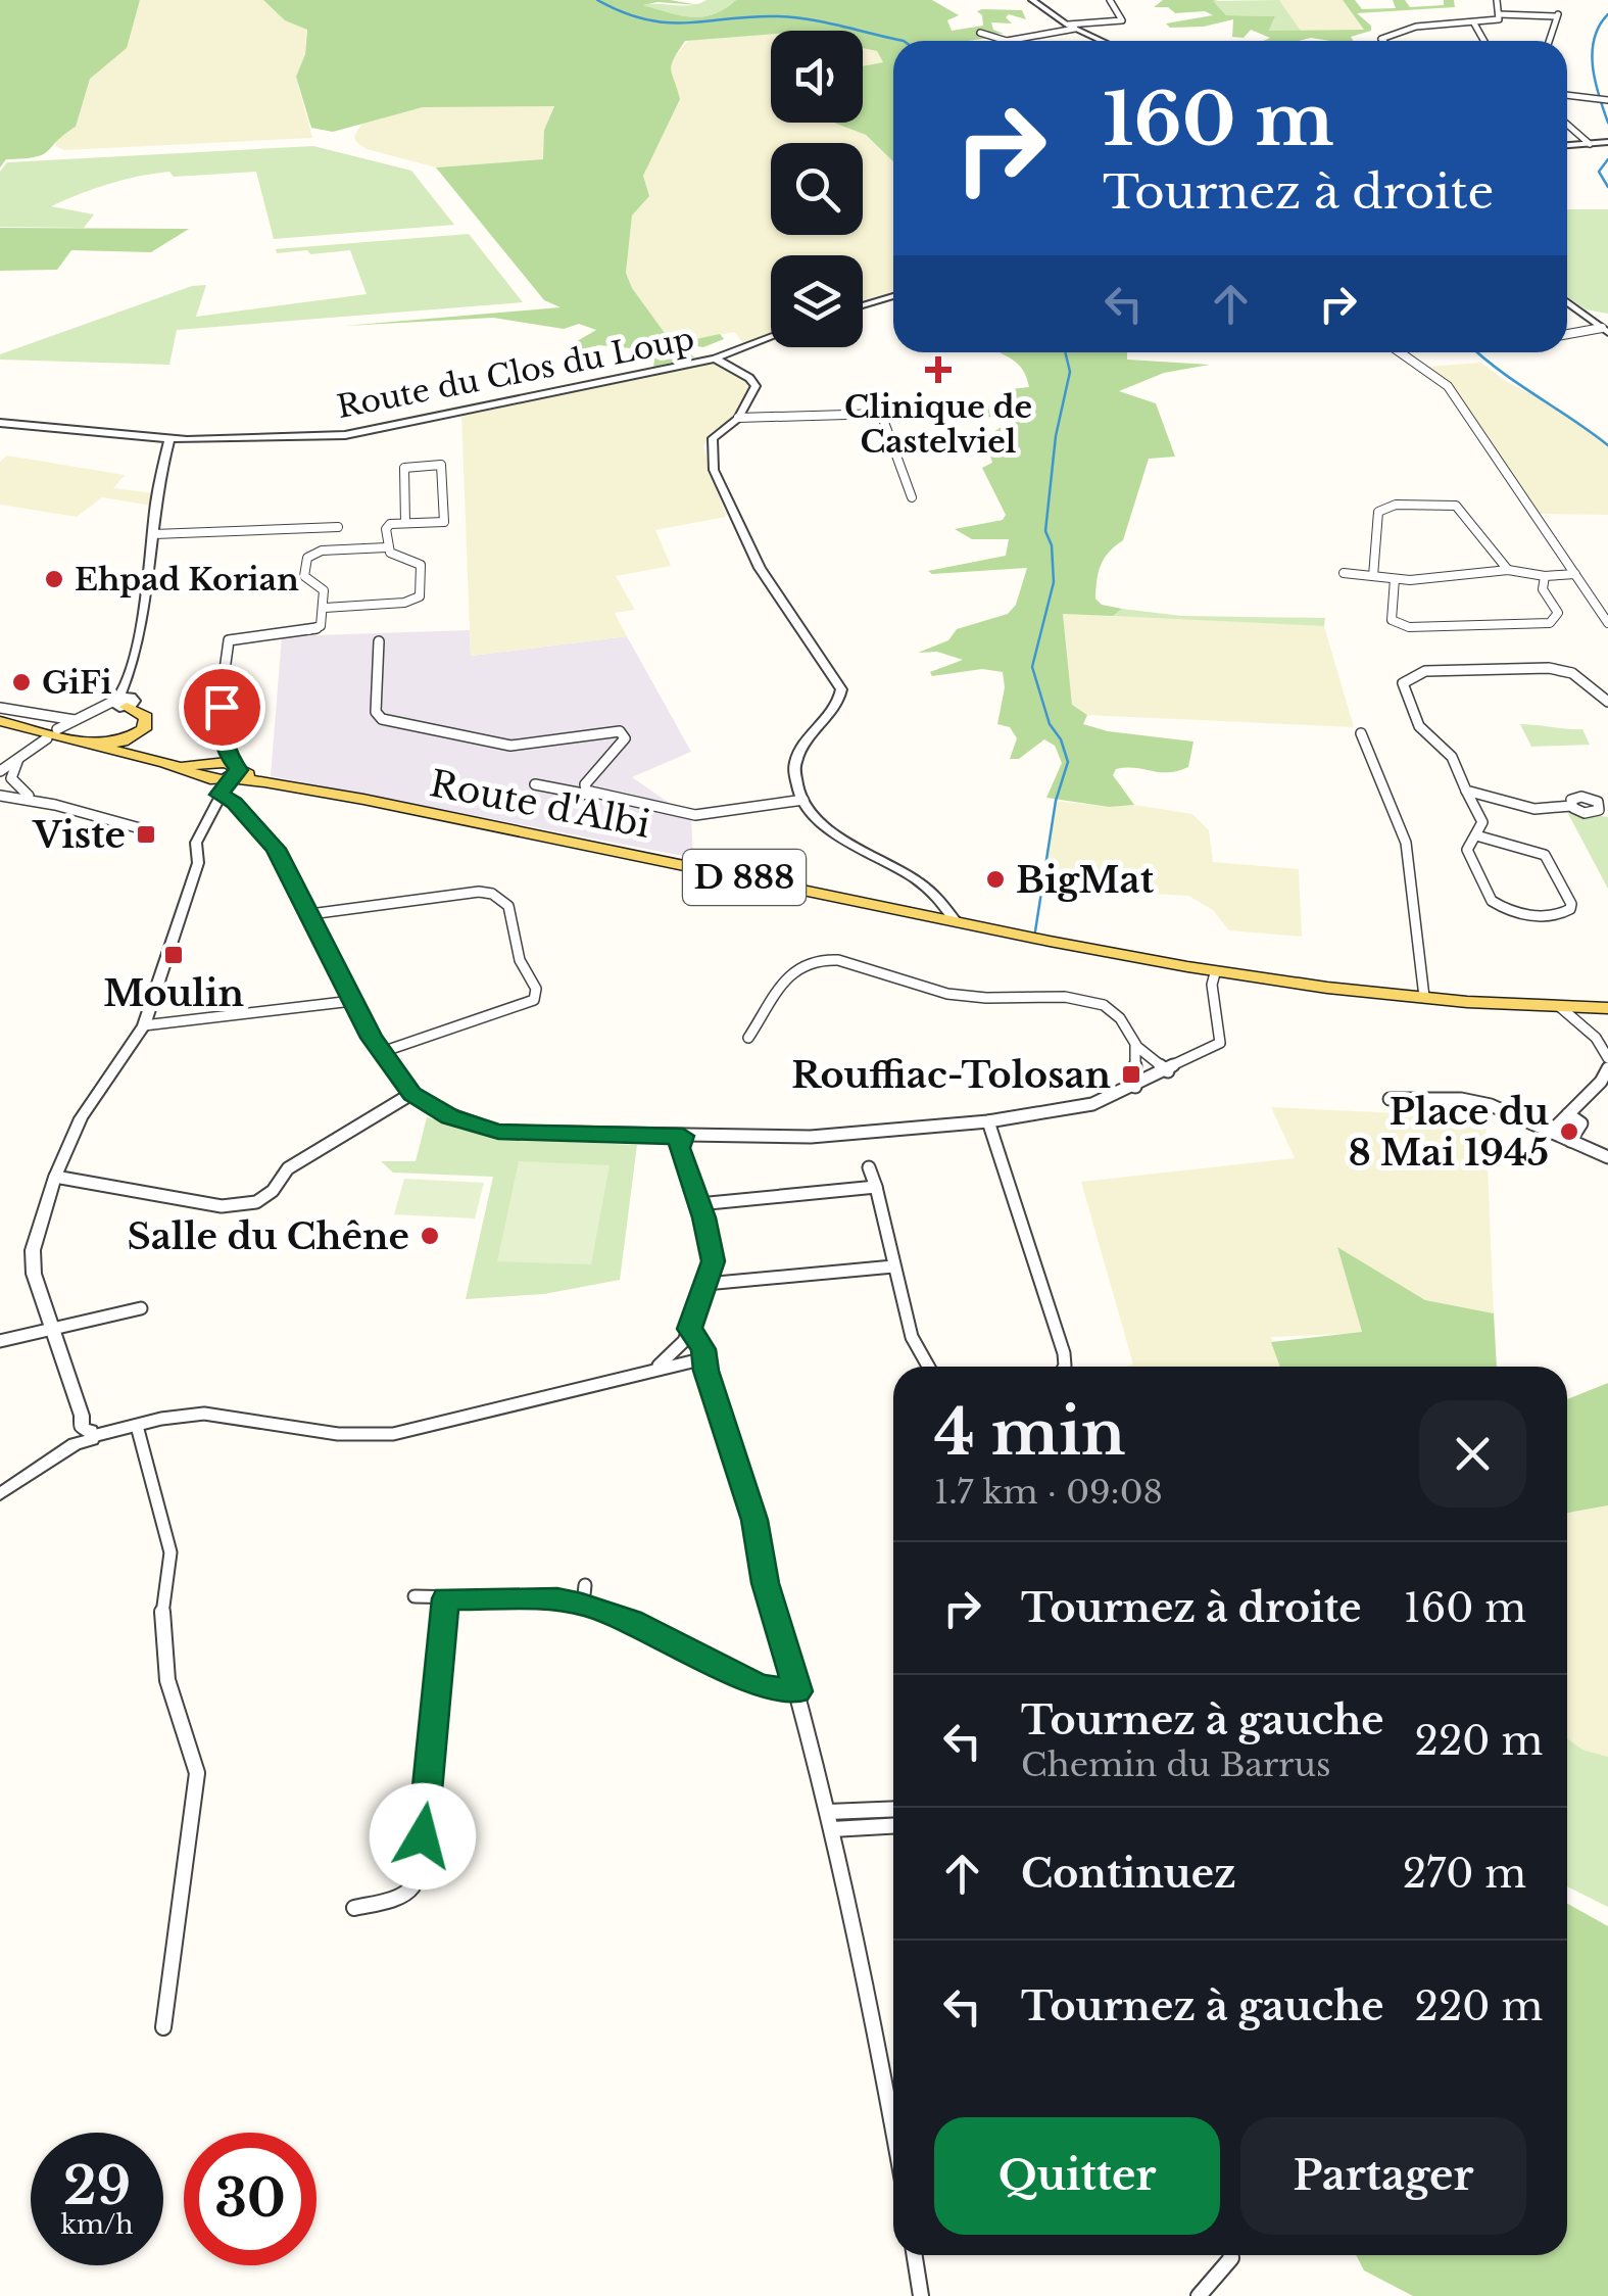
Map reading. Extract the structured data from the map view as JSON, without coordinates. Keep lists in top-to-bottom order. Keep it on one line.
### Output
{"streets":{"main road":["Route d'Albi","D 888"],"street":["Route du Clos du Loup"]},"crossings":[["Route d'Albi","D 888"]],"places":{"health":["Clinique de Castelviel"],"other":["Ehpad Korian","GiFi","BigMat","Place du 8 Mai 1945","Salle du Chêne"],"transit":["Viste","Moulin","Rouffiac-Tolosan"]},"page":{"turn":["160 m","Tournez à droite"],"heading":["4 min","1.7 km · 09:08"],"list":[{"name":"Tournez à droite","value":"160 m"},{"name":"Tournez à gauche","note":"Chemin du Barrus","value":"220 m"},{"name":"Continuez","value":"270 m"},{"name":"Tournez à gauche","value":"220 m"}],"buttons":["Quitter","Partager"],"speed":"29 km/h","limit":"30"}}
